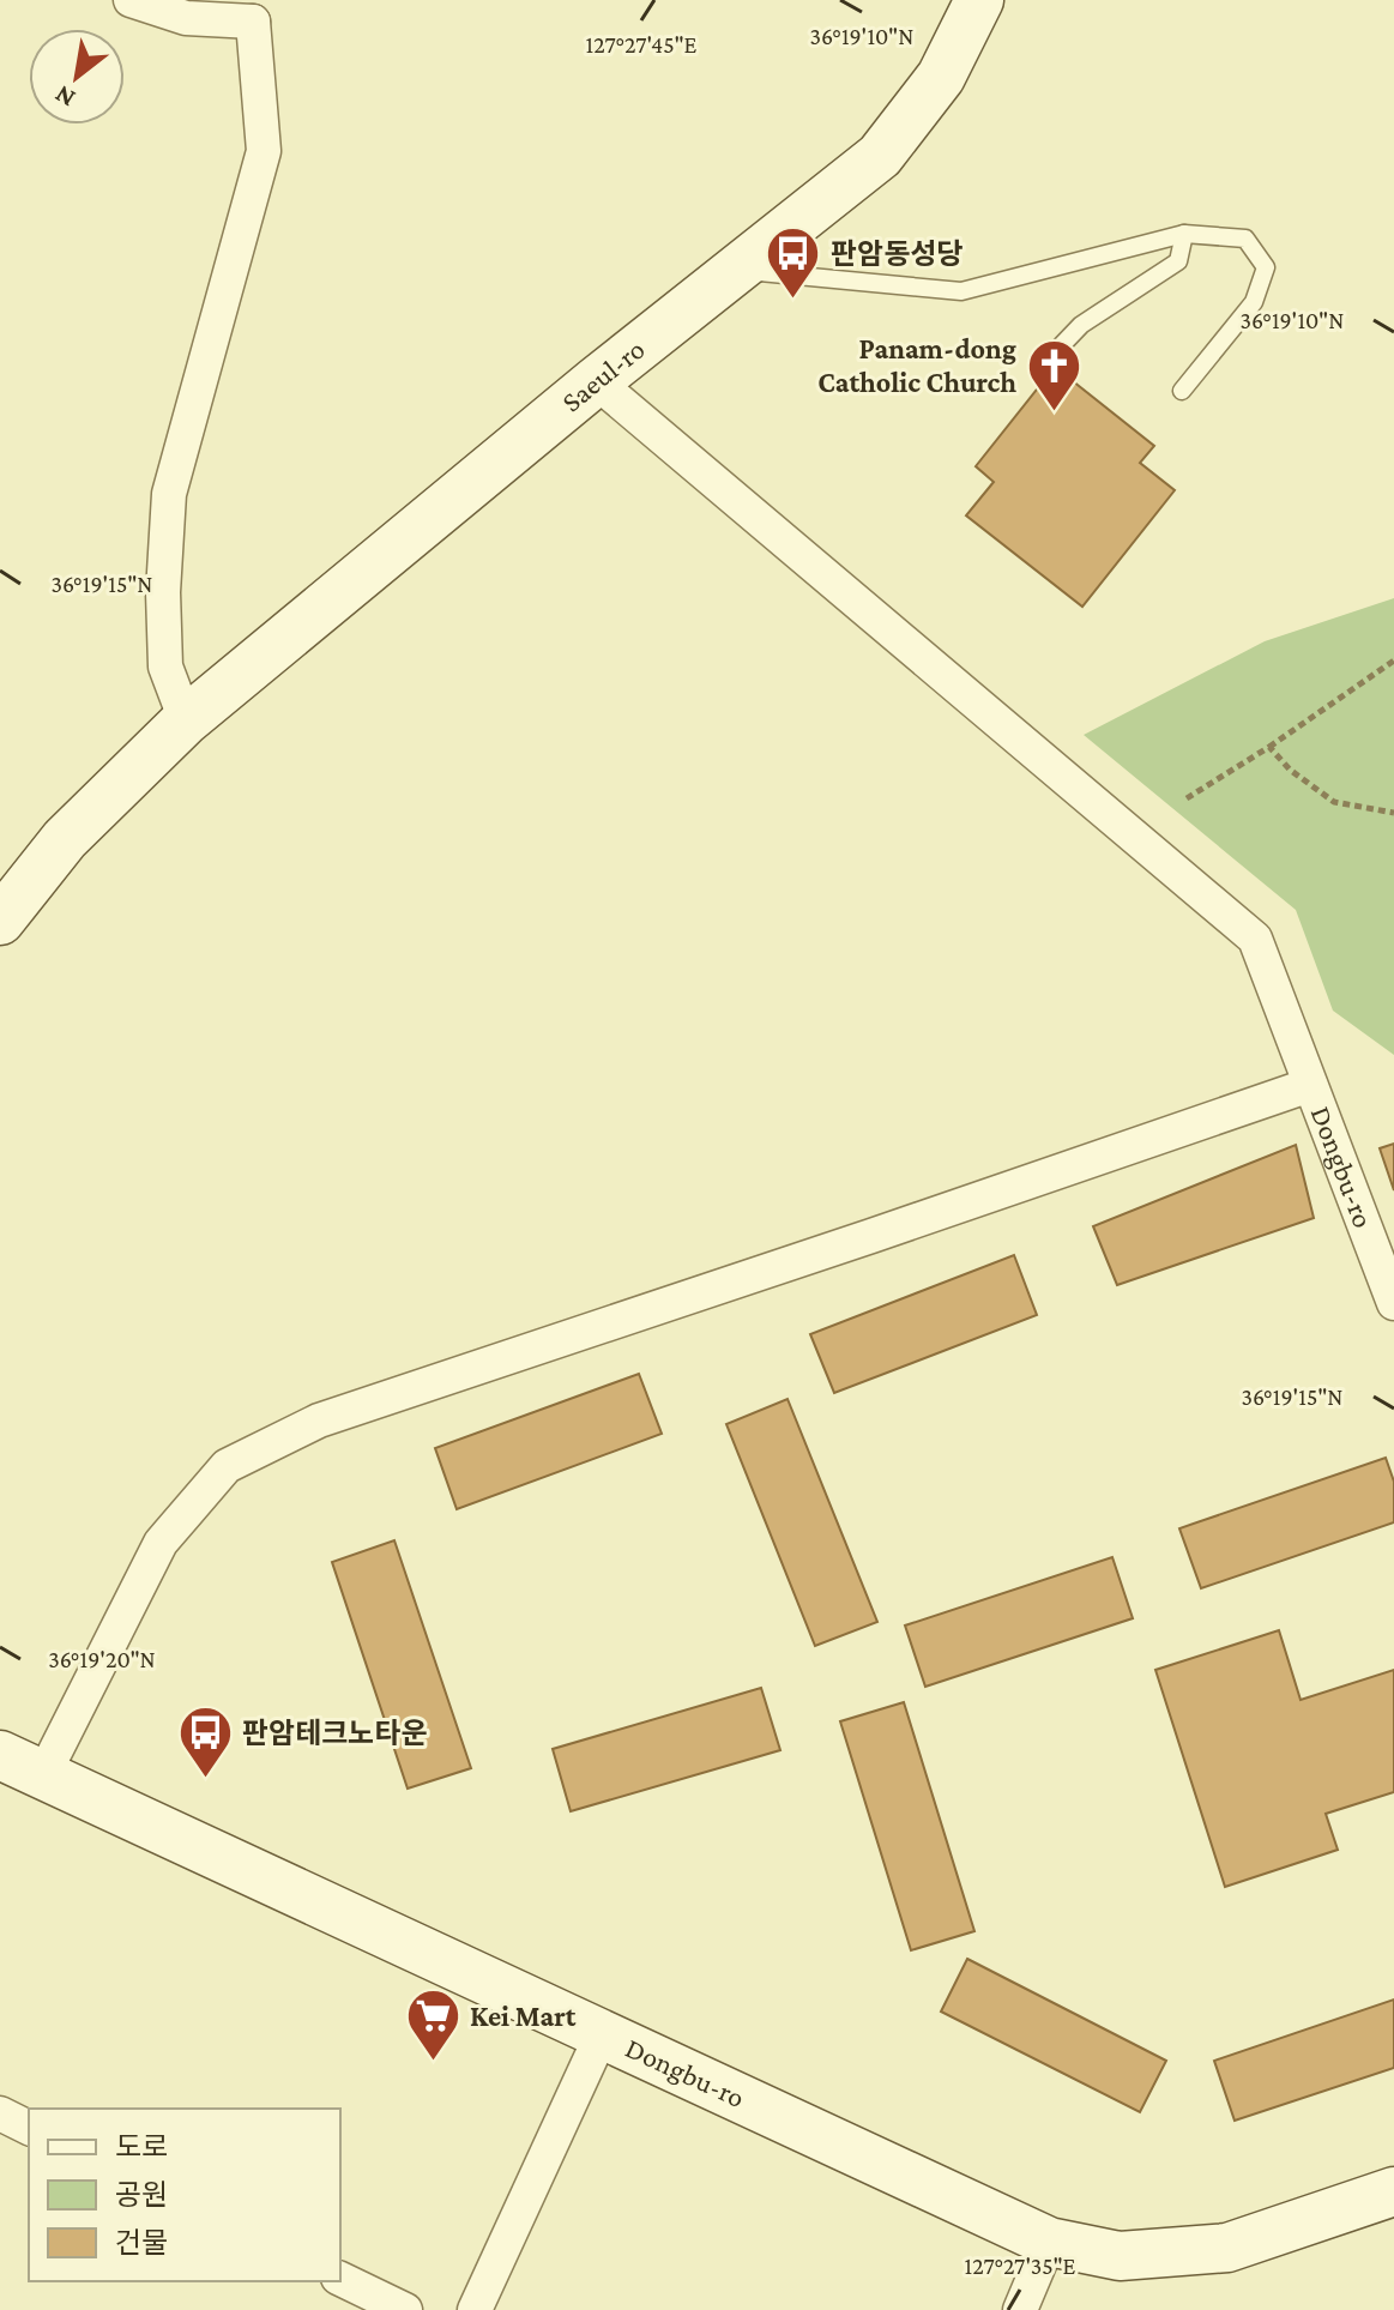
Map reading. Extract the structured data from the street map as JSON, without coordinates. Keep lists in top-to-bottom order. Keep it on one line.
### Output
{"streets":{"main road":["Saeul-ro","Dongbu-ro"]},"crossings":[["Saeul-ro","Dongbu-ro"]],"places":{"bus stop":["판암동성당","판암테크노타운"],"church":["Panam-dong Catholic Church"],"supermarket":["Kei Mart"]},"legend":["도로","공원","건물"],"north":"bottom left","coordinates":["36°19'10\"N","127°27'45\"E","36°19'15\"N","36°19'20\"N","127°27'35\"E"]}
